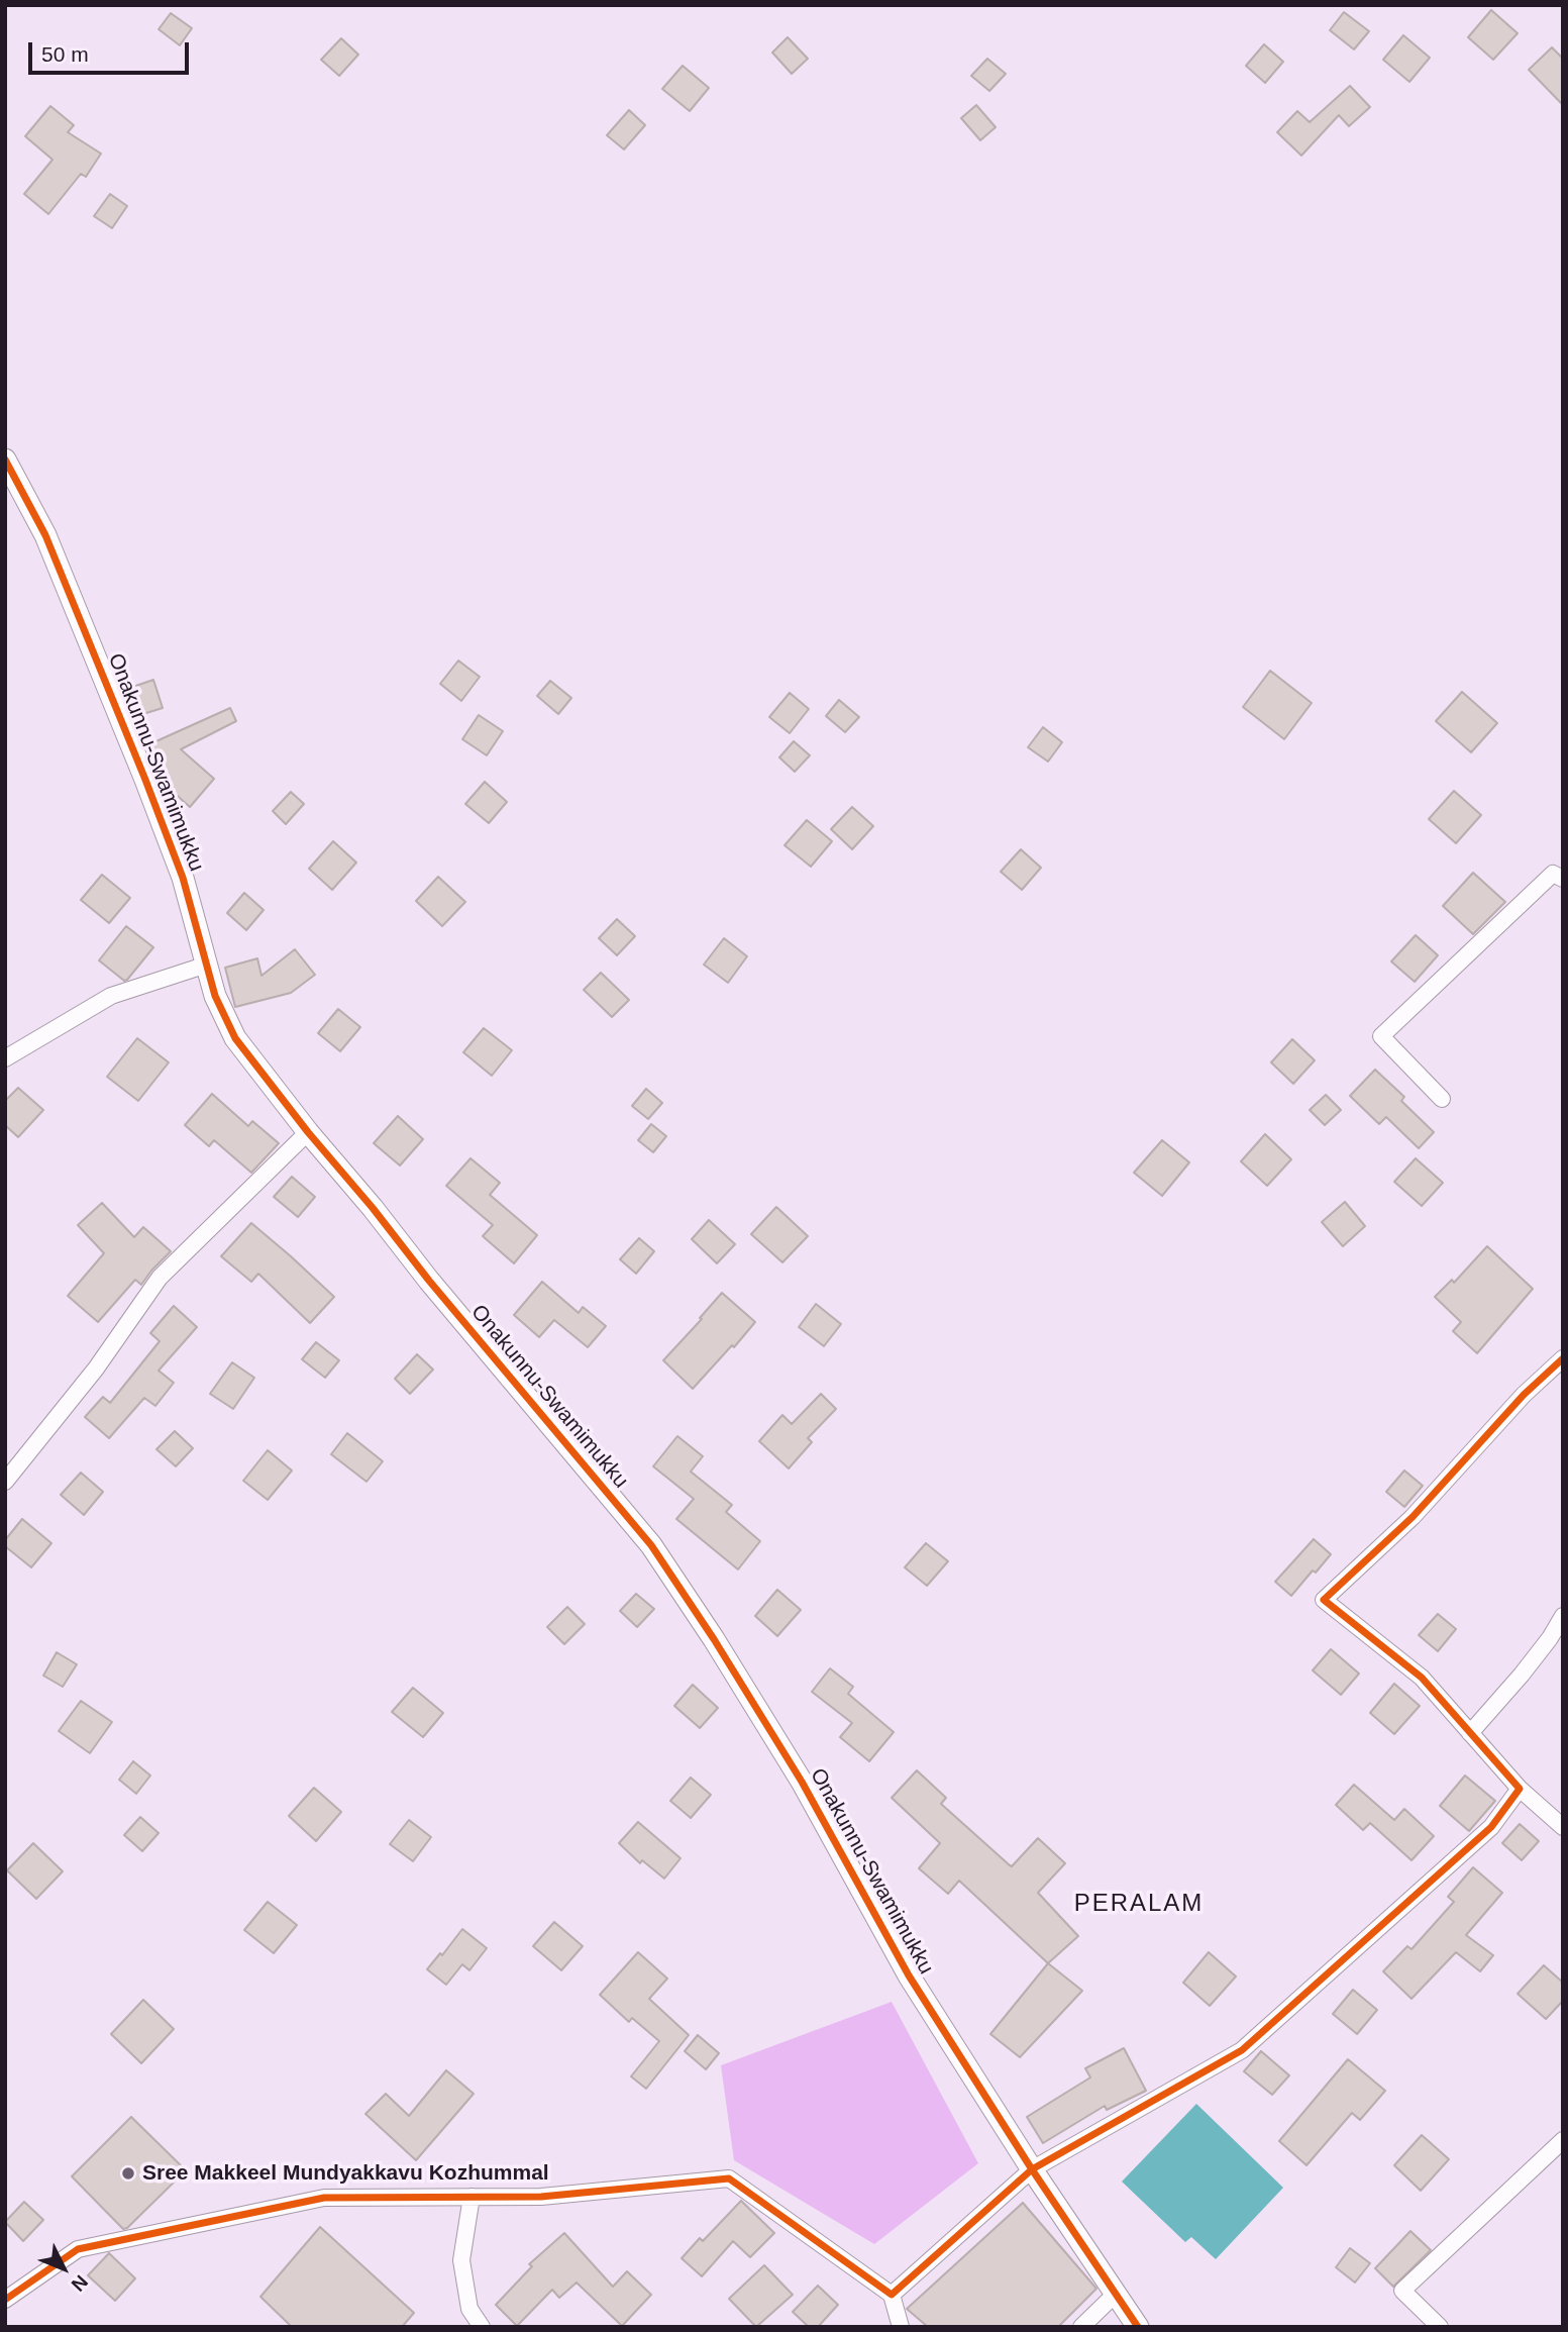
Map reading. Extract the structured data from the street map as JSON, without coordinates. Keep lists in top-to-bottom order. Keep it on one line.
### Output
{"streets":{"street":["Onakunnu-Swamimukku"]},"districts":["PERALAM"],"places":["Sree Makkeel Mundyakkavu Kozhummal"],"scale_bar":"50 m","north":"bottom right"}
